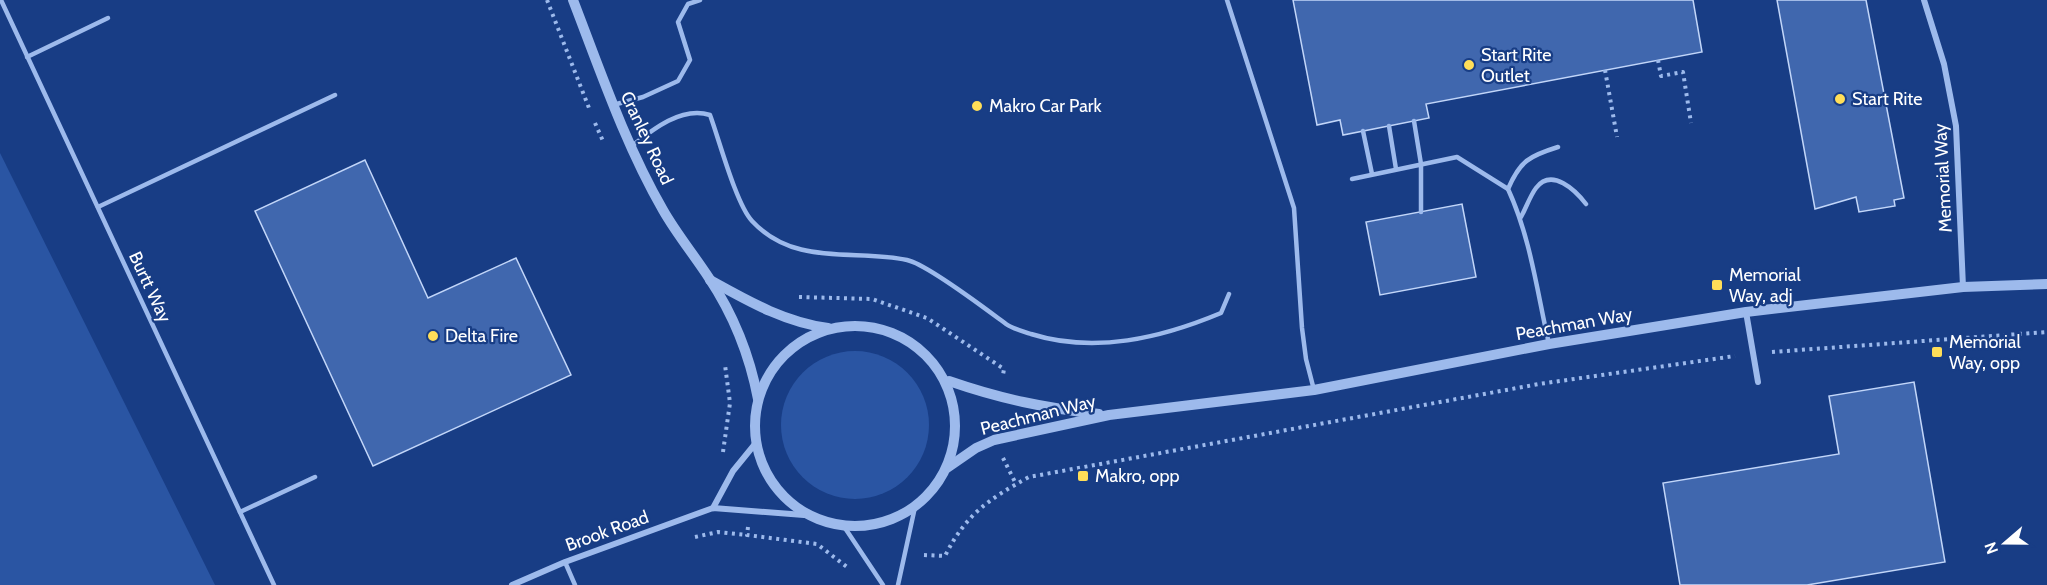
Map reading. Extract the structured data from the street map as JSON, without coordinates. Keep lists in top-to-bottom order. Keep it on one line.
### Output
{"streets":{"street":["Cranley Road","Memorial Way","Peachman Way","Brook Road"],"lane":["Burtt Way"]},"crossings":[["Cranley Road","Peachman Way"],["Cranley Road","Brook Road"],["Memorial Way","Peachman Way"],["Peachman Way","Brook Road"]],"places":{"other":["Start Rite Outlet","Start Rite","Makro Car Park","Delta Fire"],"transit":["Memorial Way, adj","Memorial Way, opp","Makro, opp"]},"north":"left"}
